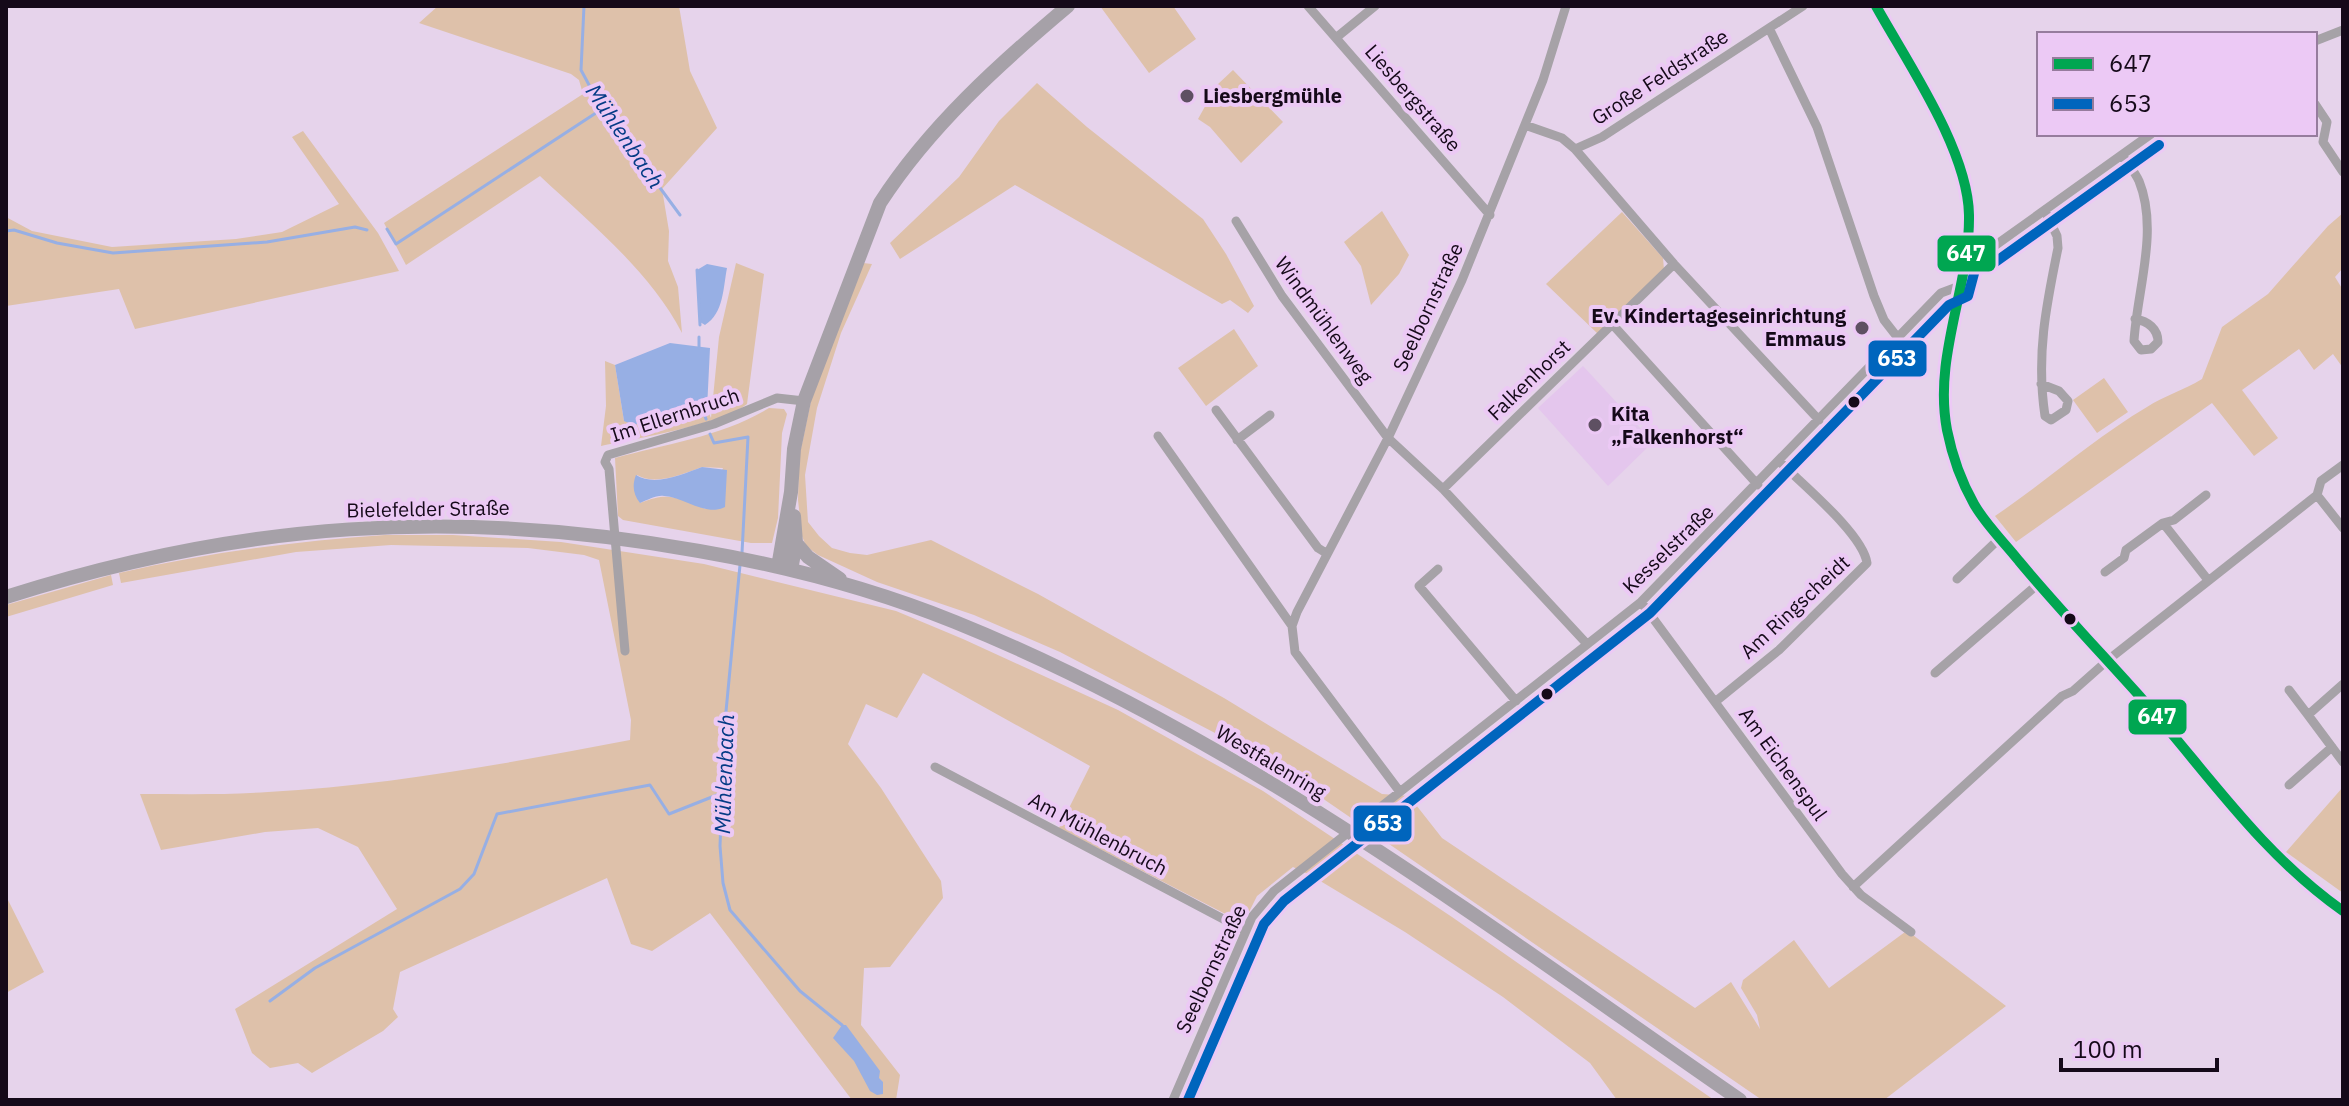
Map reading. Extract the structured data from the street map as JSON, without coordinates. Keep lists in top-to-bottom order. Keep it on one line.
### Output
{"streets":{"main road":["Bielefelder Straße","Westfalenring"],"street":["Große Feldstraße","Liesbergstraße","Seelbornstraße","Windmühlenweg","Falkenhorst","Im Ellernbruch","Kesselstraße","Am Ringscheidt","Am Eichenspul","Am Mühlenbruch"]},"crossings":[["Liesbergstraße","Seelbornstraße"],["Seelbornstraße","Windmühlenweg"],["Seelbornstraße","Kesselstraße"],["Seelbornstraße","Am Mühlenbruch"],["Windmühlenweg","Falkenhorst"],["Windmühlenweg","Kesselstraße"],["Bielefelder Straße","Westfalenring"],["Kesselstraße","Am Ringscheidt"],["Kesselstraße","Am Eichenspul"],["Am Ringscheidt","Am Eichenspul"]],"water":["Mühlenbach"],"places":["Liesbergmühle","Ev. Kindertageseinrichtung Emmaus","Kita „Falkenhorst“"],"lines":["transit line 647","transit line 653"],"legend":["647","653"],"scale_bar":"100 m"}
